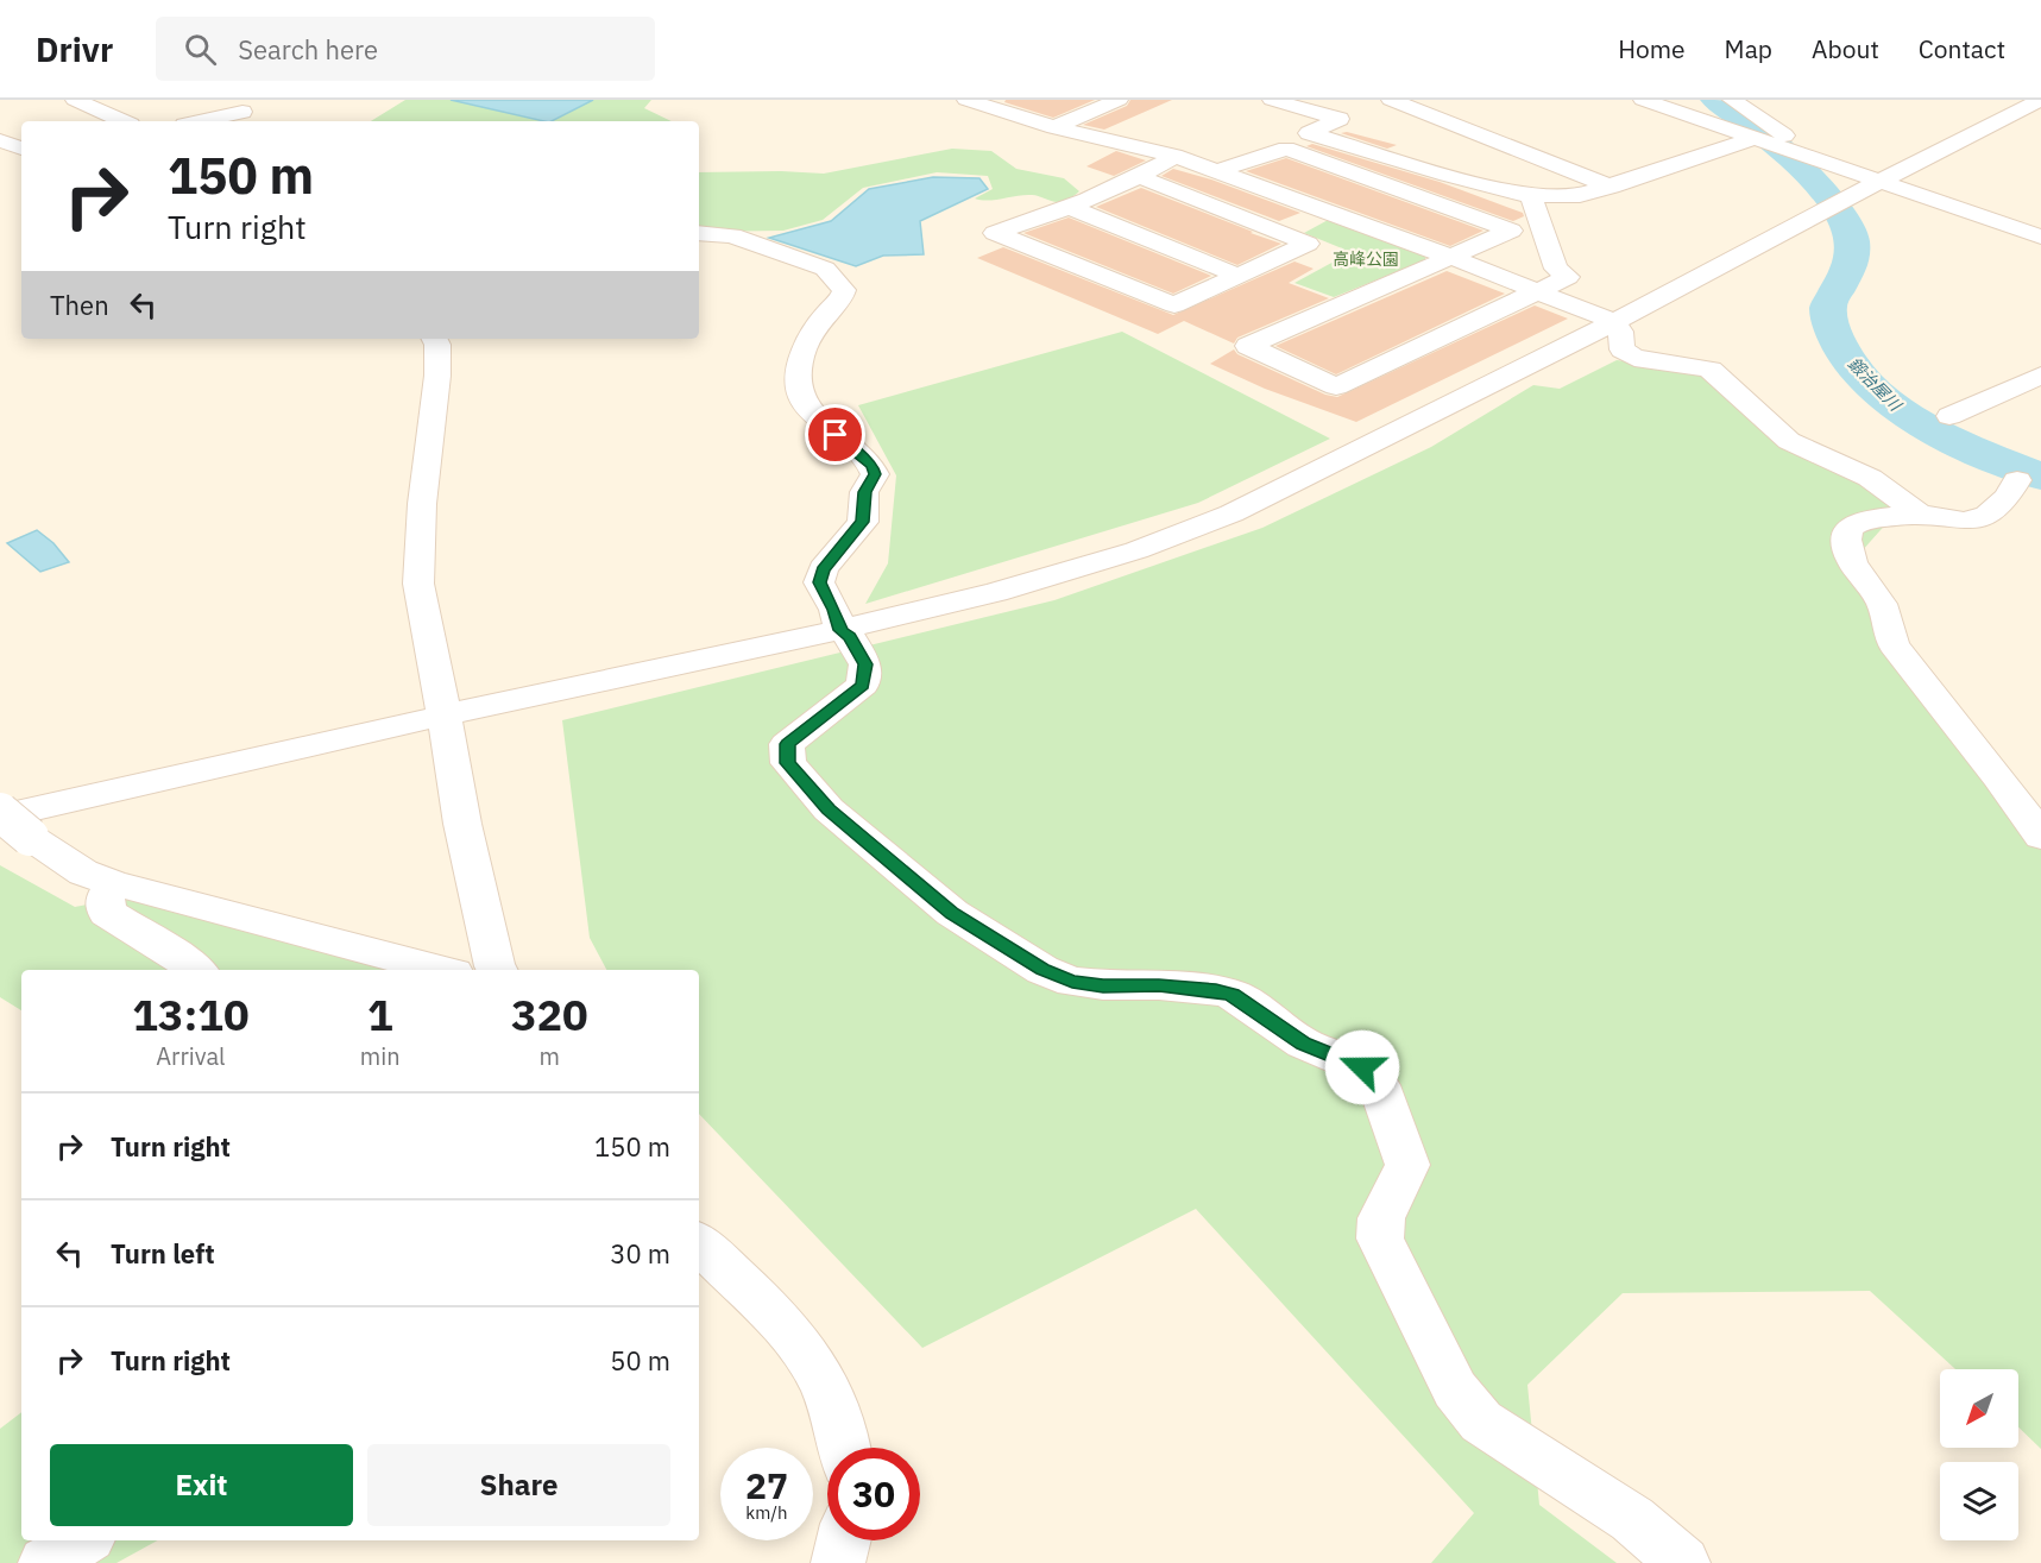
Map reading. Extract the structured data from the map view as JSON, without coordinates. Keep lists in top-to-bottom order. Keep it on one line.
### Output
{"water":["鍛治屋川"],"parks":["高峰公園"],"north":"bottom left","page":{"header":"Drivr","search":"Search here","nav":["Home","Map","About","Contact"],"turn":["150 m","Turn right"],"then":"Then","eta":["13:10","Arrival","1","min","320","m"],"list":[{"name":"Turn right","value":"150 m"},{"name":"Turn left","value":"30 m"},{"name":"Turn right","value":"50 m"}],"buttons":["Exit","Share"],"speed":"27 km/h","limit":"30"}}
